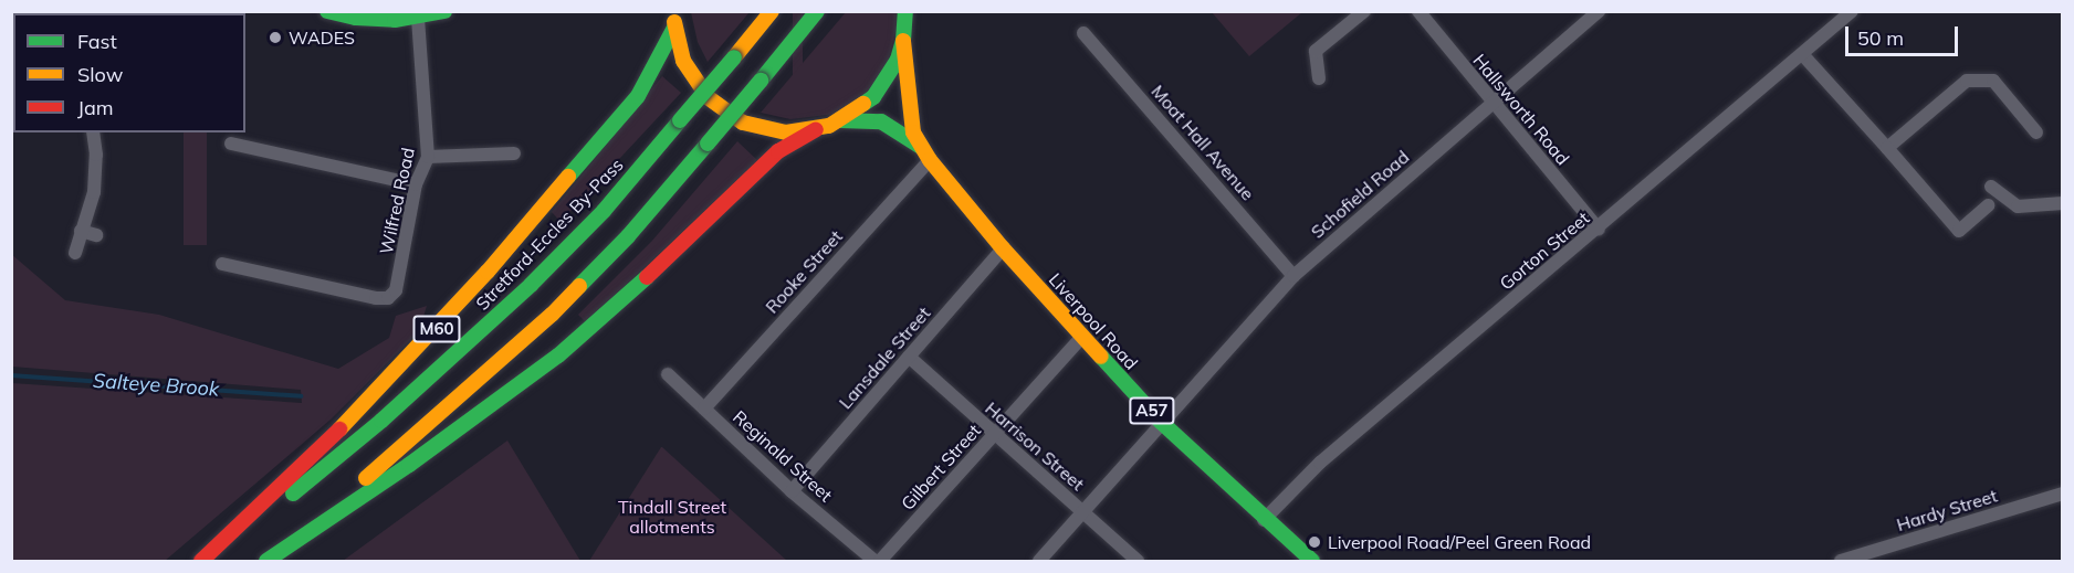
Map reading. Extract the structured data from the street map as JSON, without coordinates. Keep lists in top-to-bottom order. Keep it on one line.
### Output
{"streets":{"main road":["Stretford-Eccles By-Pass","Liverpool Road","M60","A57"],"street":["Hallsworth Road","Moat Hall Avenue","Schofield Road","Wilfred Road","Gorton Street","Rooke Street","Lansdale Street","Harrison Street","Reginald Street","Gilbert Street","Hardy Street"]},"crossings":[["Hallsworth Road","Schofield Road"],["Hallsworth Road","Gorton Street"],["Moat Hall Avenue","Schofield Road"],["Schofield Road","Liverpool Road"],["Schofield Road","Harrison Street"],["Gorton Street","Liverpool Road"],["Rooke Street","Liverpool Road"],["Rooke Street","Reginald Street"],["Liverpool Road","Lansdale Street"],["Liverpool Road","A57"],["Liverpool Road","Gilbert Street"],["M60","A57"],["Lansdale Street","Harrison Street"],["Lansdale Street","Reginald Street"],["Harrison Street","Gilbert Street"]],"water":["Salteye Brook"],"parks":["Tindall Street allotments"],"places":["WADES","Liverpool Road/Peel Green Road"],"legend":["Fast","Slow","Jam"],"scale_bar":"50 m"}
